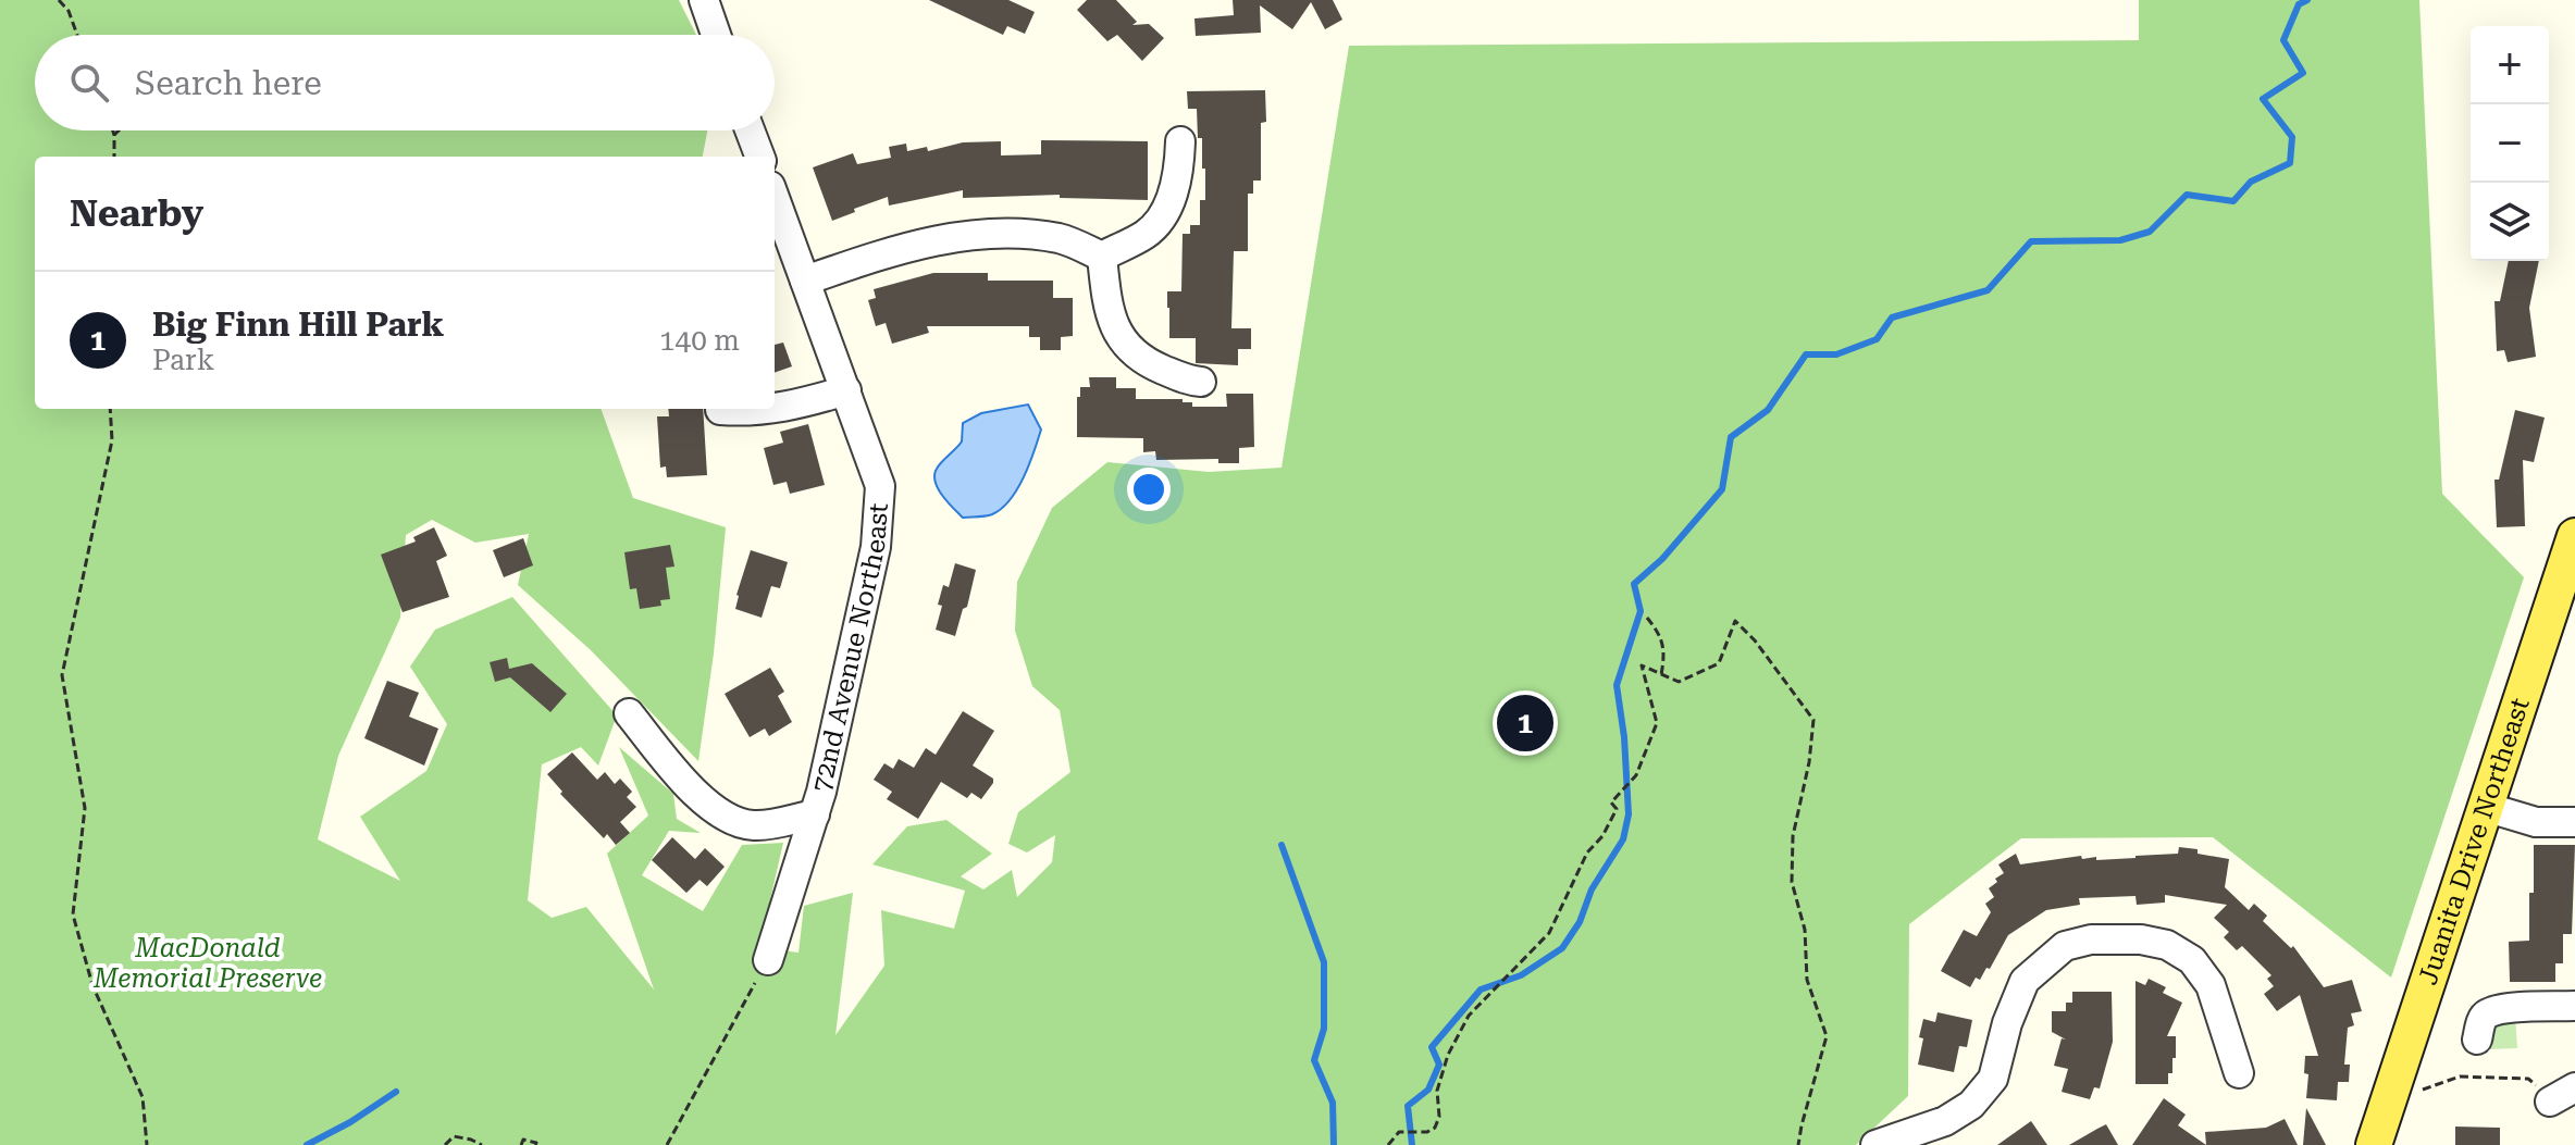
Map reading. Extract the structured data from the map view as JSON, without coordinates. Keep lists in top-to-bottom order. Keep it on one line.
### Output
{"streets":{"main road":["Juanita Drive Northeast"],"street":["72nd Avenue Northeast"]},"parks":["MacDonald Memorial Preserve"],"page":{"map_buttons":["+","−"],"search":"Search here","heading":"Nearby","list":[{"mark":"1","name":"Big Finn Hill Park","note":"Park","value":"140 m"}],"pins":"1"}}
